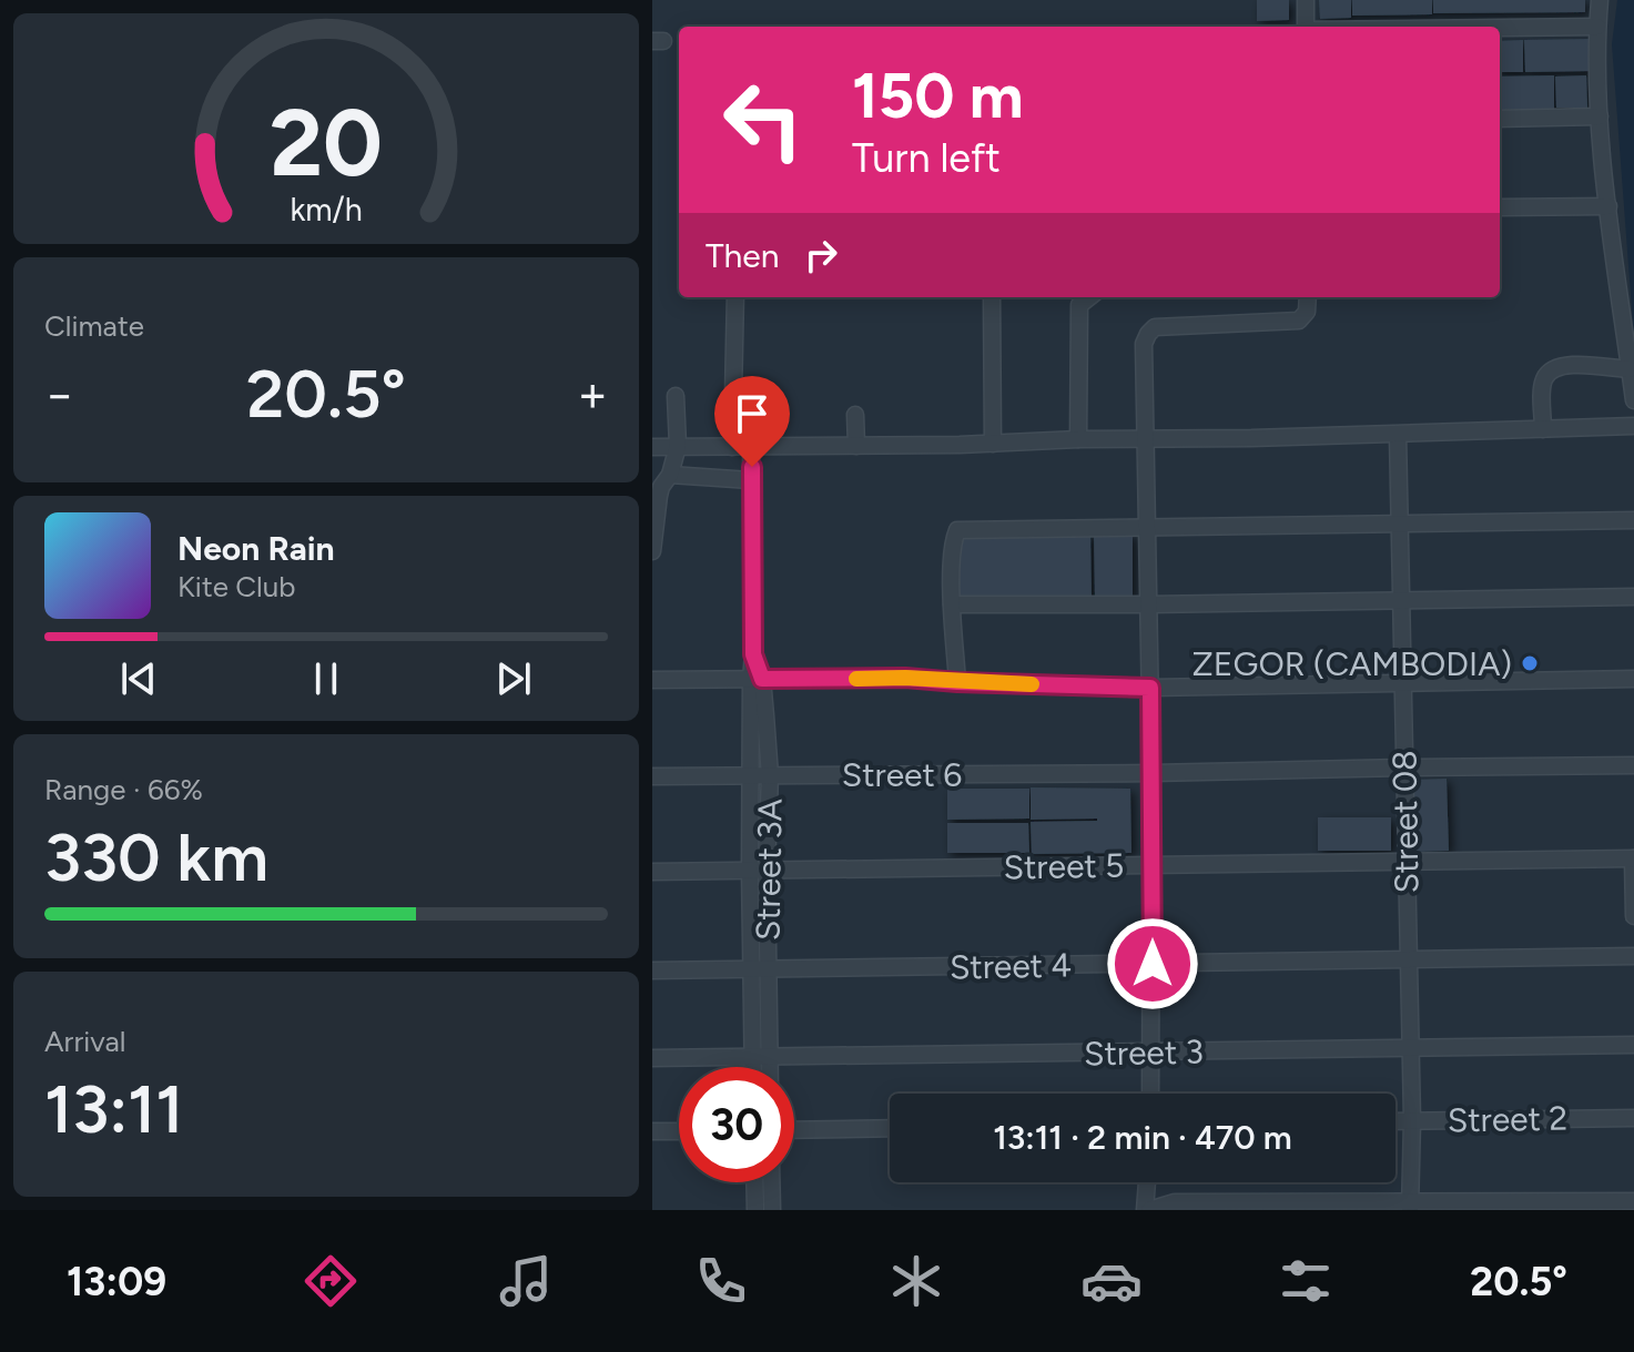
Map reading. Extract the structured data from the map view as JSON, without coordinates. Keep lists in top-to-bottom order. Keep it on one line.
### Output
{"streets":{"street":["Street 6","Street 08","Street 5","Street 3A","Street 4","Street 3","Street 2"]},"crossings":[["Street 6","Street 08"],["Street 6","Street 3A"],["Street 08","Street 5"],["Street 08","Street 4"],["Street 08","Street 3"],["Street 08","Street 2"],["Street 5","Street 3A"],["Street 3A","Street 4"],["Street 3A","Street 3"]],"places":["ZEGOR (CAMBODIA)"],"page":{"turn":["150 m","Turn left"],"then":"Then","tile":["Climate",["Range · 66%","330 km"],["Arrival","13:11"]],"heat":["−","20.5°","+"],"song":["Neon Rain","Kite Club"],"limit":"30","trip":"13:11 · 2 min · 470 m","tabs":["13:09","20.5°"],"gauge":["20","km/h"]}}
